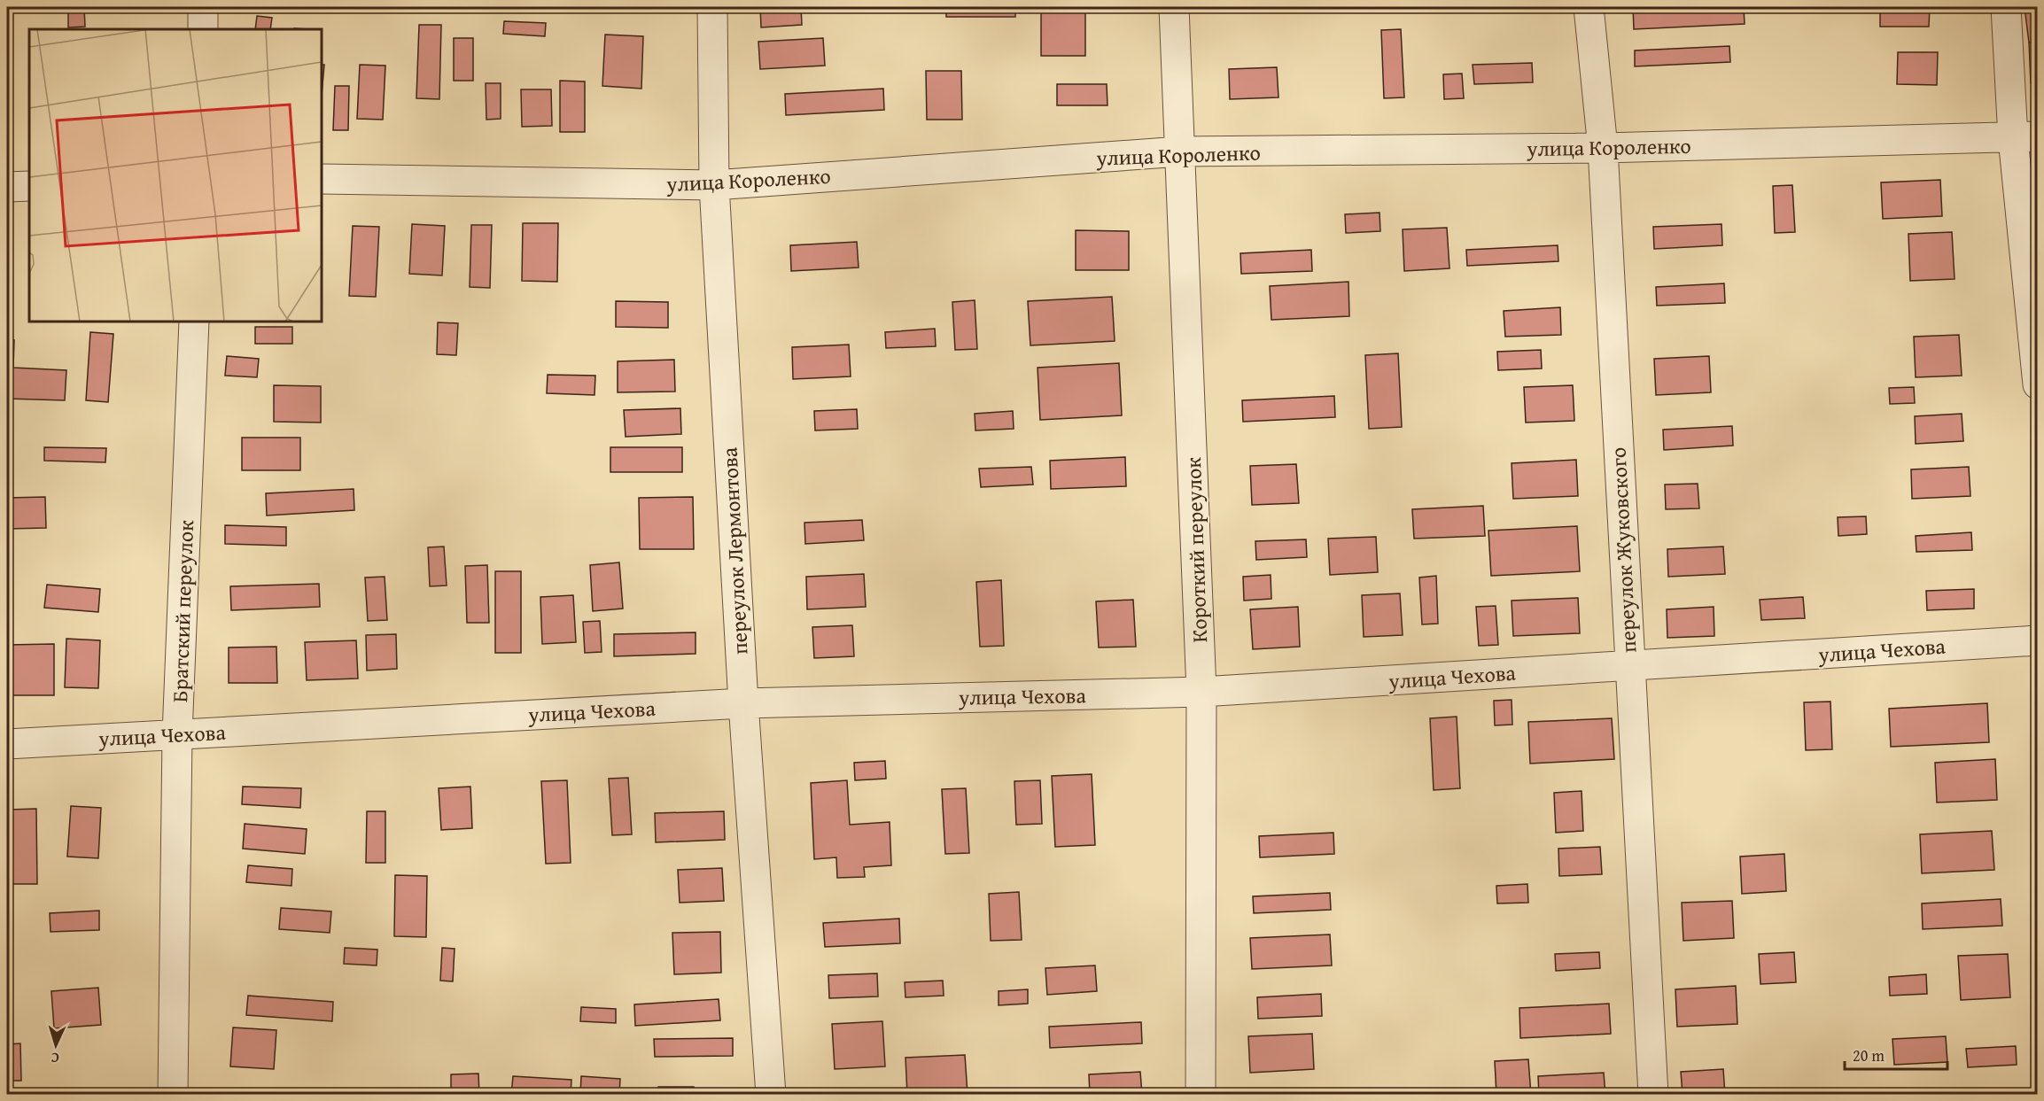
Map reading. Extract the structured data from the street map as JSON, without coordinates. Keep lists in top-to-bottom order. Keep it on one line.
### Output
{"streets":{"street":["улица Короленко","Короткий переулок","переулок Жуковского","переулок Лермонтова","Братский переулок","улица Чехова"]},"crossings":[["улица Короленко","Короткий переулок"],["улица Короленко","переулок Жуковского"],["улица Короленко","переулок Лермонтова"],["Короткий переулок","улица Чехова"],["переулок Жуковского","улица Чехова"],["переулок Лермонтова","улица Чехова"],["Братский переулок","улица Чехова"]],"scale_bar":"20 m","north":"bottom"}
